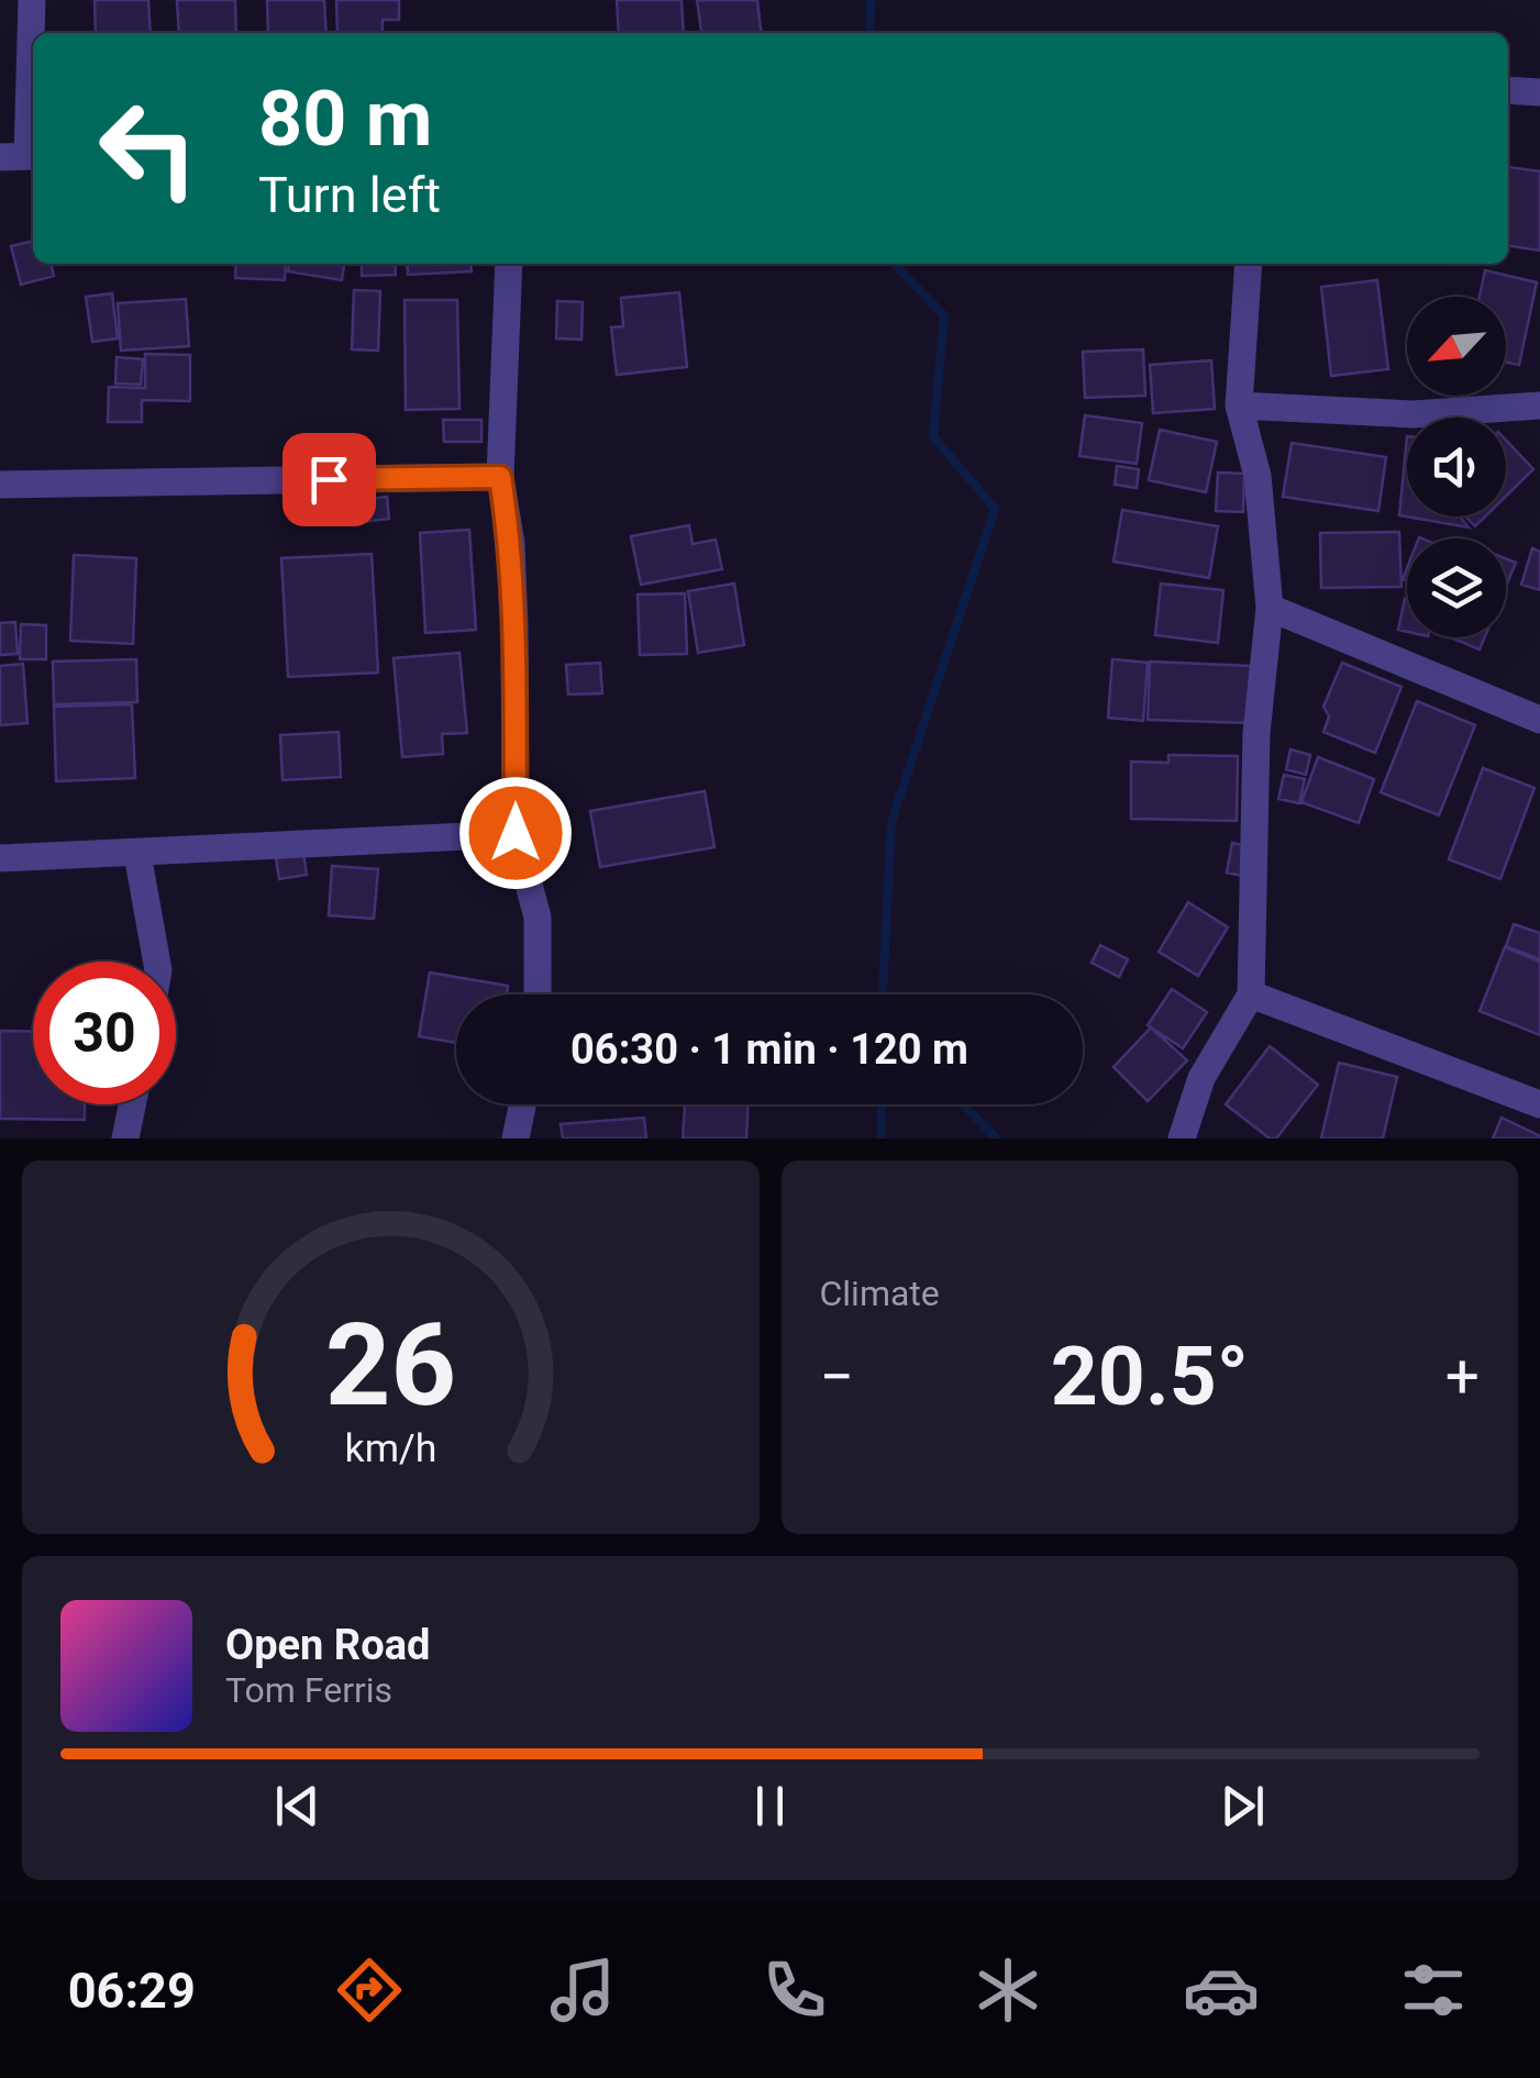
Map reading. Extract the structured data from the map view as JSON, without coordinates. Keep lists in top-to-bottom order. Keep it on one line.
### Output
{"north":"bottom left","page":{"turn":["80 m","Turn left"],"limit":"30","trip":"06:30 · 1 min · 120 m","tile":"Climate","heat":["−","20.5°","+"],"song":["Open Road","Tom Ferris"],"tabs":"06:29","gauge":["26","km/h"]}}
